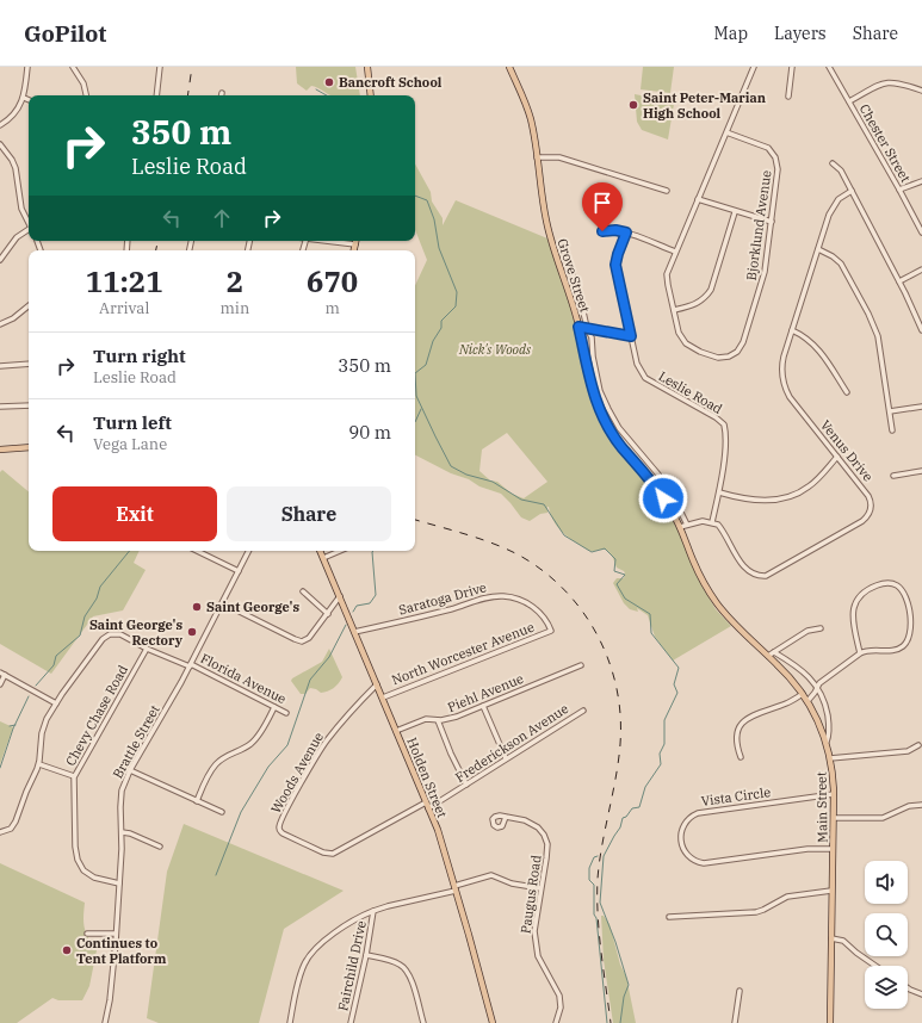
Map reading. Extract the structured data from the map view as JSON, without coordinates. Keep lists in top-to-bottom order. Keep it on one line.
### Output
{"streets":{"main road":["Grove Street","Holden Street","Main Street"],"street":["Chester Street","Bjorklund Avenue","Leslie Road","Venus Drive","Saratoga Drive","North Worcester Avenue","Florida Avenue","Piehl Avenue","Chevy Chase Road","Brattle Street","Frederickson Avenue","Woods Avenue","Vista Circle","Paugus Road","Fairchild Drive"]},"crossings":[["Grove Street","Main Street"],["Leslie Road","Venus Drive"],["Saratoga Drive","North Worcester Avenue"],["Saratoga Drive","Holden Street"],["North Worcester Avenue","Holden Street"],["Florida Avenue","Chevy Chase Road"],["Florida Avenue","Brattle Street"],["Piehl Avenue","Holden Street"],["Chevy Chase Road","Brattle Street"],["Frederickson Avenue","Holden Street"],["Woods Avenue","Holden Street"],["Holden Street","Fairchild Drive"],["Vista Circle","Main Street"],["Paugus Road","Fairchild Drive"]],"parks":["Nick's Woods"],"places":["Bancroft School","Saint Peter-Marian High School","Saint George's","Saint George's Rectory","Continues to Tent Platform"],"page":{"header":"GoPilot","nav":["Map","Layers","Share"],"turn":["350 m","Leslie Road"],"eta":["11:21","Arrival","2","min","670","m"],"list":[{"name":"Turn right","note":"Leslie Road","value":"350 m"},{"name":"Turn left","note":"Vega Lane","value":"90 m"}],"buttons":["Exit","Share"]}}
